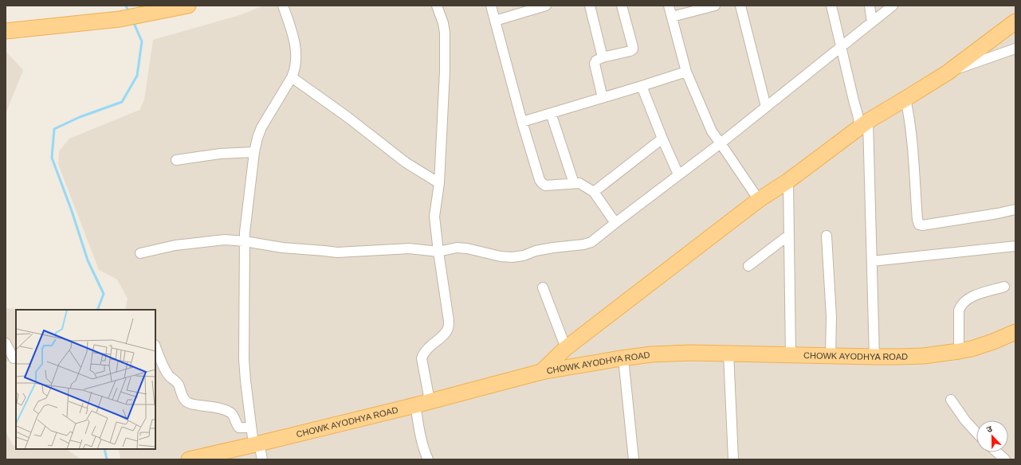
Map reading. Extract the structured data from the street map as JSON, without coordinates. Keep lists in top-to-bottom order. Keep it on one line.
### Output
{"streets":{"main road":["CHOWK AYODHYA ROAD"]},"north":"top"}
